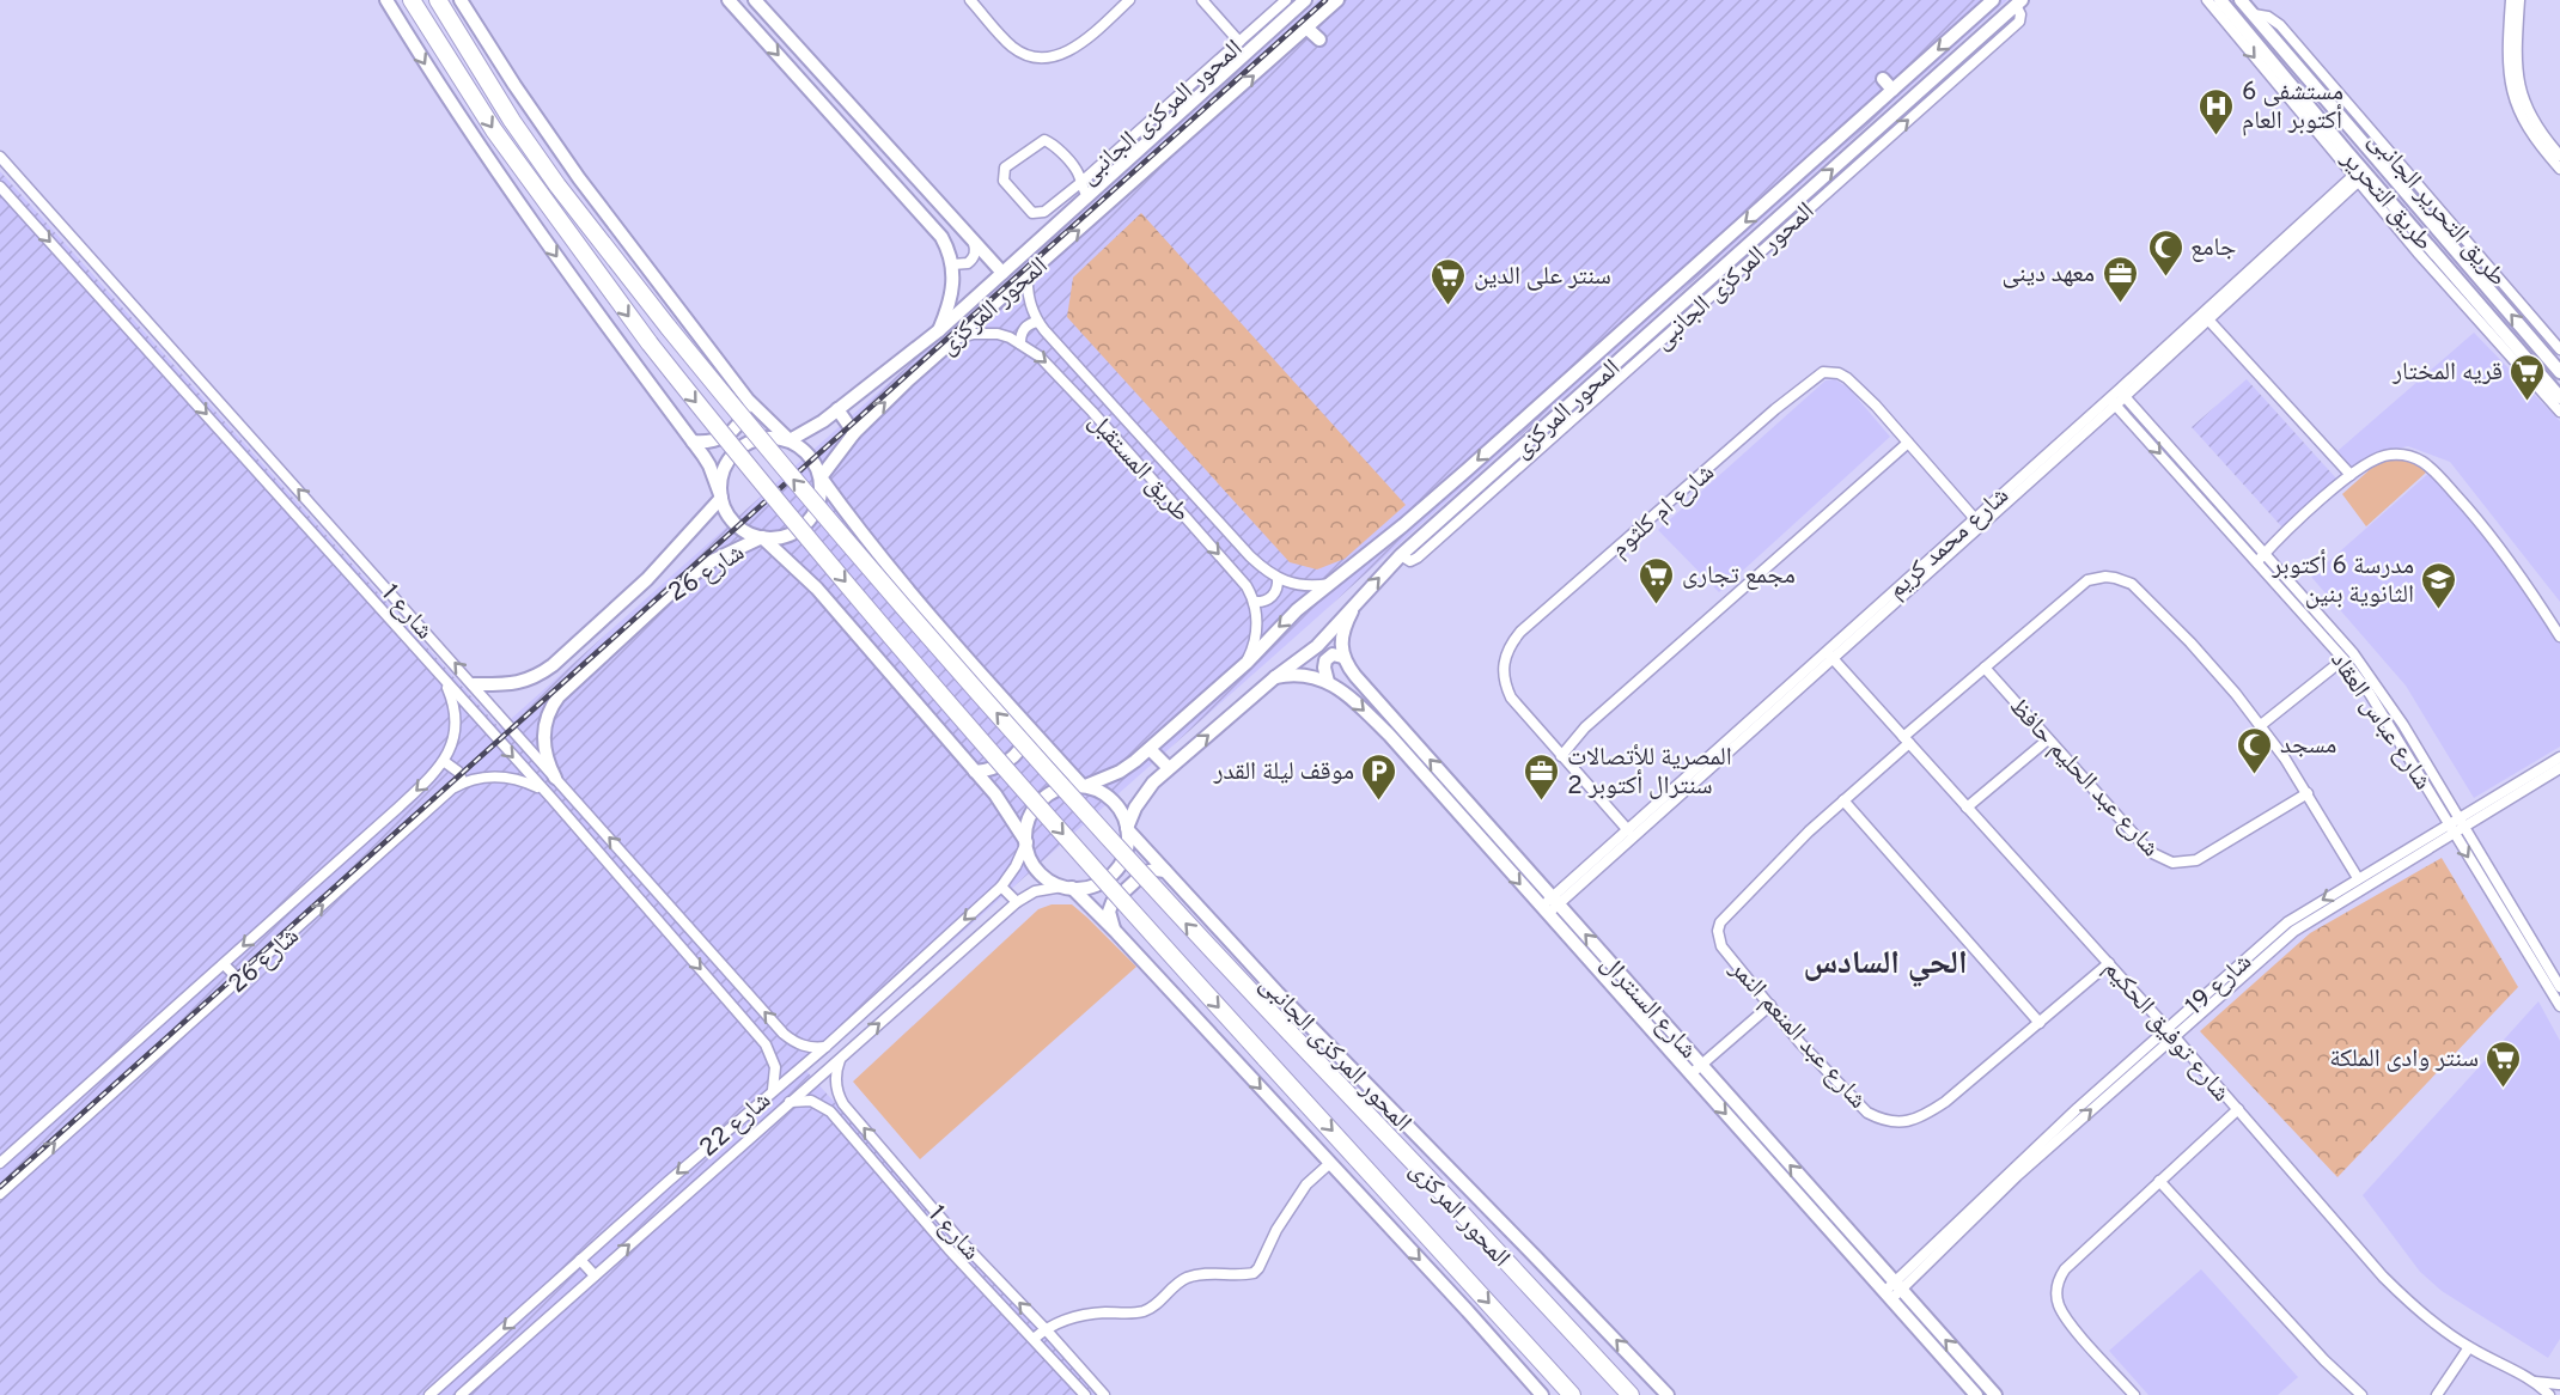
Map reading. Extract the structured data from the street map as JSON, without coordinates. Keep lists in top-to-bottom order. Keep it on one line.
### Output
{"streets":{"highway":["المحور المركزى"],"main road":["المحور المركزى الجانبى","طريق التحرير","شارع 26","شارع السنترال"],"street":["طريق التحرير الجانبى","طريق المستقبل","شارع ام كلثوم","شارع محمد كريم","شارع 1","شارع عباس العقاد","شارع عبد الحليم حافظ","شارع 19","شارع توفيق الحكيم","شارع عبد المنعم النمر","شارع 22"]},"crossings":[["المحور المركزى الجانبى","المحور المركزى"],["المحور المركزى الجانبى","شارع 22"],["طريق التحرير","طريق التحرير الجانبى"],["طريق التحرير الجانبى","شارع محمد كريم"],["المحور المركزى","طريق المستقبل"],["المحور المركزى","شارع 26"],["المحور المركزى","شارع السنترال"],["المحور المركزى","شارع 22"],["شارع ام كلثوم","شارع محمد كريم"],["شارع محمد كريم","شارع عباس العقاد"],["شارع محمد كريم","شارع السنترال"],["شارع محمد كريم","شارع توفيق الحكيم"],["شارع 26","شارع 1"],["شارع 1","شارع 22"],["شارع عباس العقاد","شارع 19"],["شارع عبد الحليم حافظ","شارع عبد المنعم النمر"],["شارع 19","شارع السنترال"],["شارع 19","شارع توفيق الحكيم"],["شارع 19","شارع عبد المنعم النمر"],["شارع توفيق الحكيم","شارع عبد المنعم النمر"]],"districts":["الحي السادس"],"places":{"hospital":["مستشفى 6 أكتوبر العام"],"mosque":["جامع","مسجد"],"office":["معهد دينى","المصرية للأتصالات سنترال أكتوبر 2"],"supermarket":["سنتر على الدين","قريه المختار","مجمع تجارى","سنتر وادى الملكة"],"school or university":["مدرسة 6 أكتوبر الثانوية بنين"],"parking":["موقف ليلة القدر"]}}
